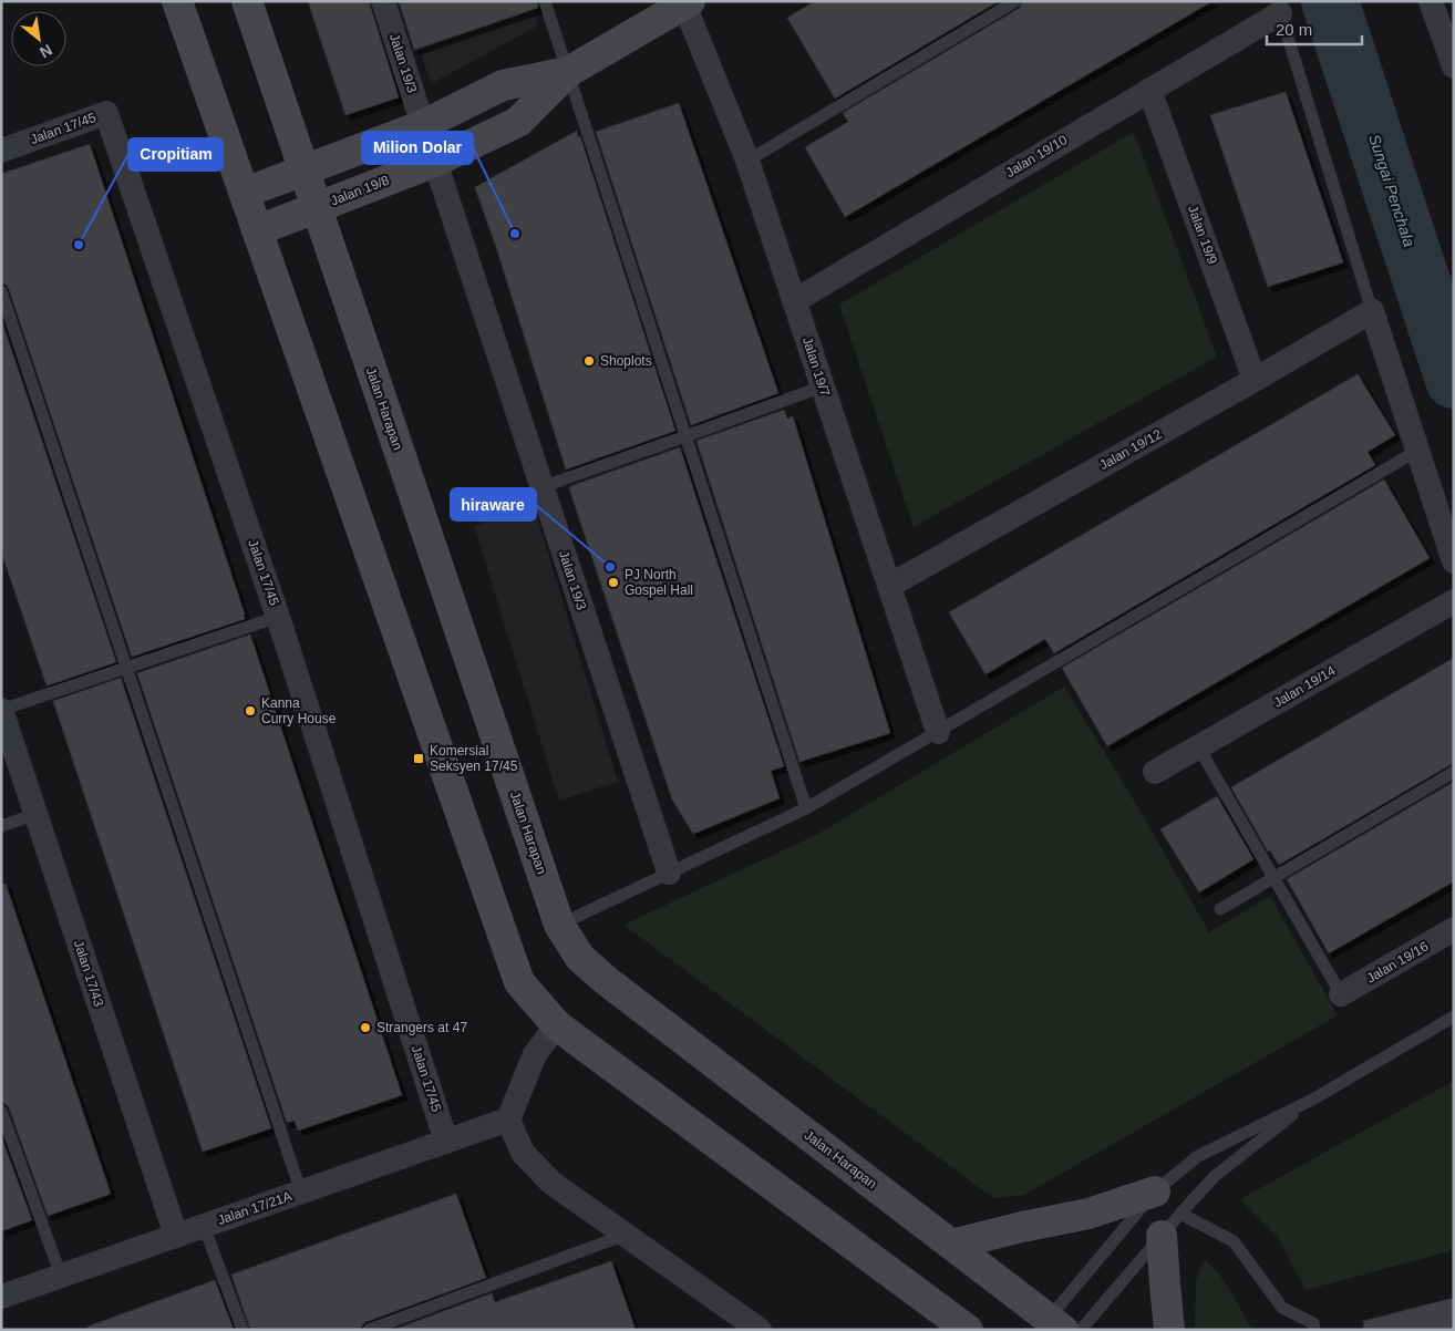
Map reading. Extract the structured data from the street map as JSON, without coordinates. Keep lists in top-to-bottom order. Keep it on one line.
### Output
{"streets":{"main road":["Jalan 19/8","Jalan Harapan"],"street":["Jalan 19/3","Jalan 17/45","Jalan 19/10","Jalan 19/9","Jalan 19/7","Jalan 19/12","Jalan 19/14","Jalan 19/16","Jalan 17/43","Jalan 17/21A"]},"crossings":[["Jalan 19/3","Jalan 19/8"],["Jalan 17/45","Jalan 17/21A"],["Jalan 19/10","Jalan 19/9"],["Jalan 19/10","Jalan 19/7"],["Jalan 19/8","Jalan 19/7"],["Jalan 19/8","Jalan Harapan"],["Jalan 19/9","Jalan 19/12"],["Jalan 19/7","Jalan 19/12"],["Jalan 17/43","Jalan 17/21A"]],"water":["Sungai Penchala"],"places":{"other":["Milion Dolar","Cropitiam","Shoplots","hiraware","PJ North Gospel Hall","Kanna Curry House","Strangers at 47"],"transit":["Komersial Seksyen 17/45"]},"scale_bar":"20 m","north":"bottom right"}
